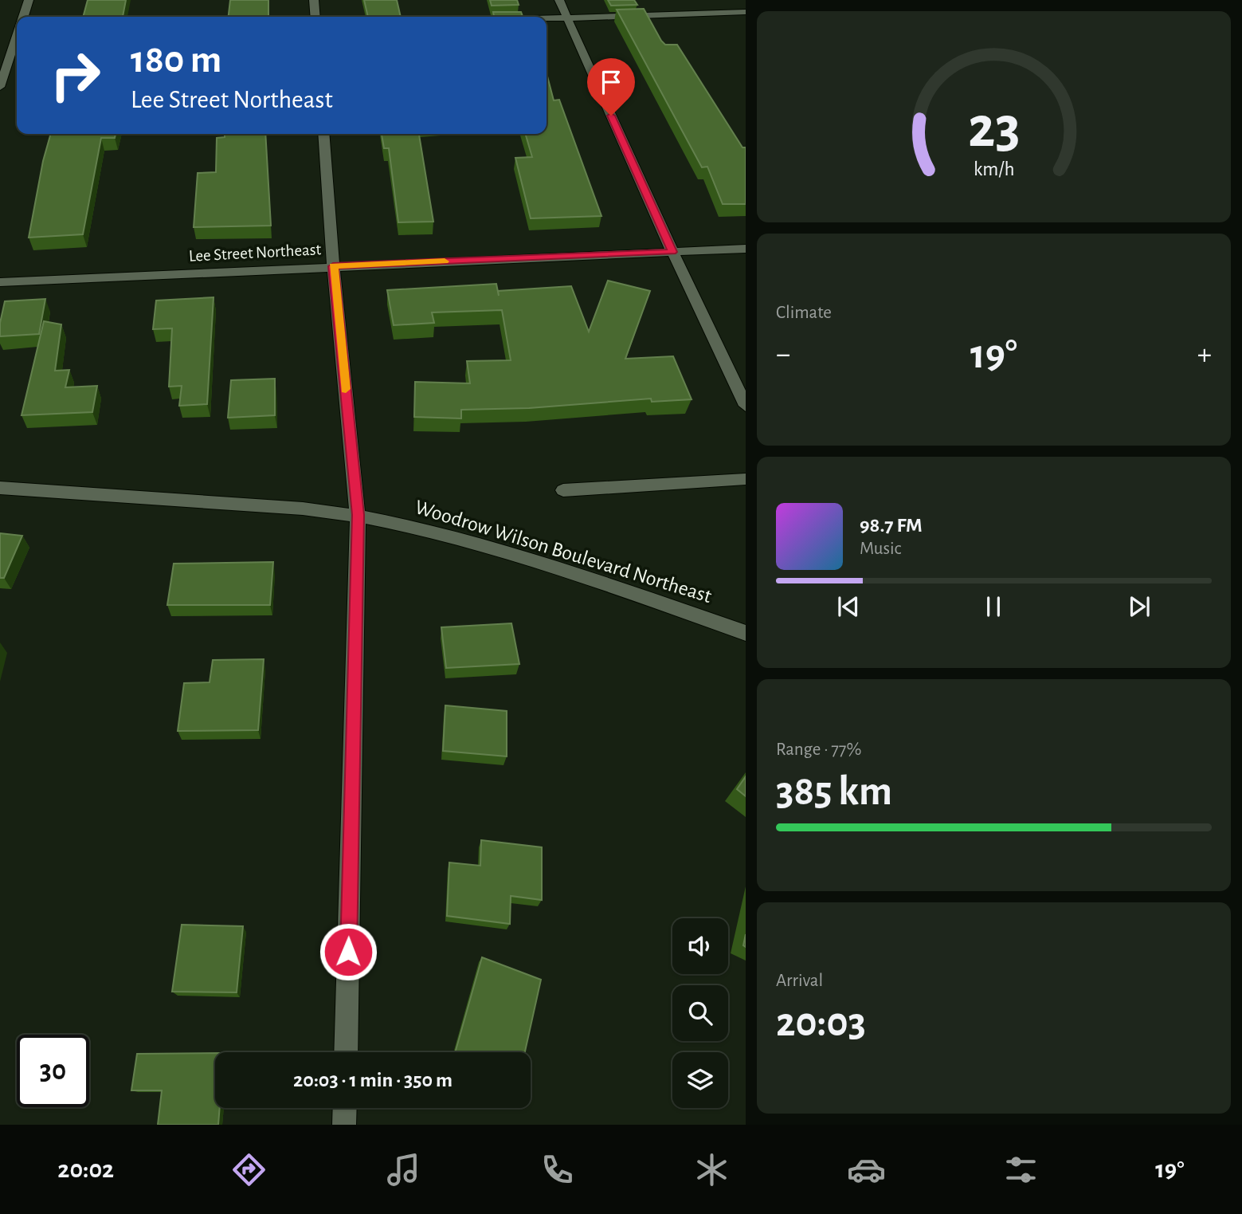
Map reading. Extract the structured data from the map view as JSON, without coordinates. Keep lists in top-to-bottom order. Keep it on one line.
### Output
{"streets":{"street":["Lee Street Northeast","Woodrow Wilson Boulevard Northeast"]},"page":{"turn":["180 m","Lee Street Northeast"],"tile":["Climate",["Range · 77%","385 km"],["Arrival","20:03"]],"heat":["−","19°","+"],"song":["98.7 FM","Music"],"limit":"30","trip":"20:03 · 1 min · 350 m","tabs":["20:02","19°"],"gauge":["23","km/h"]}}
